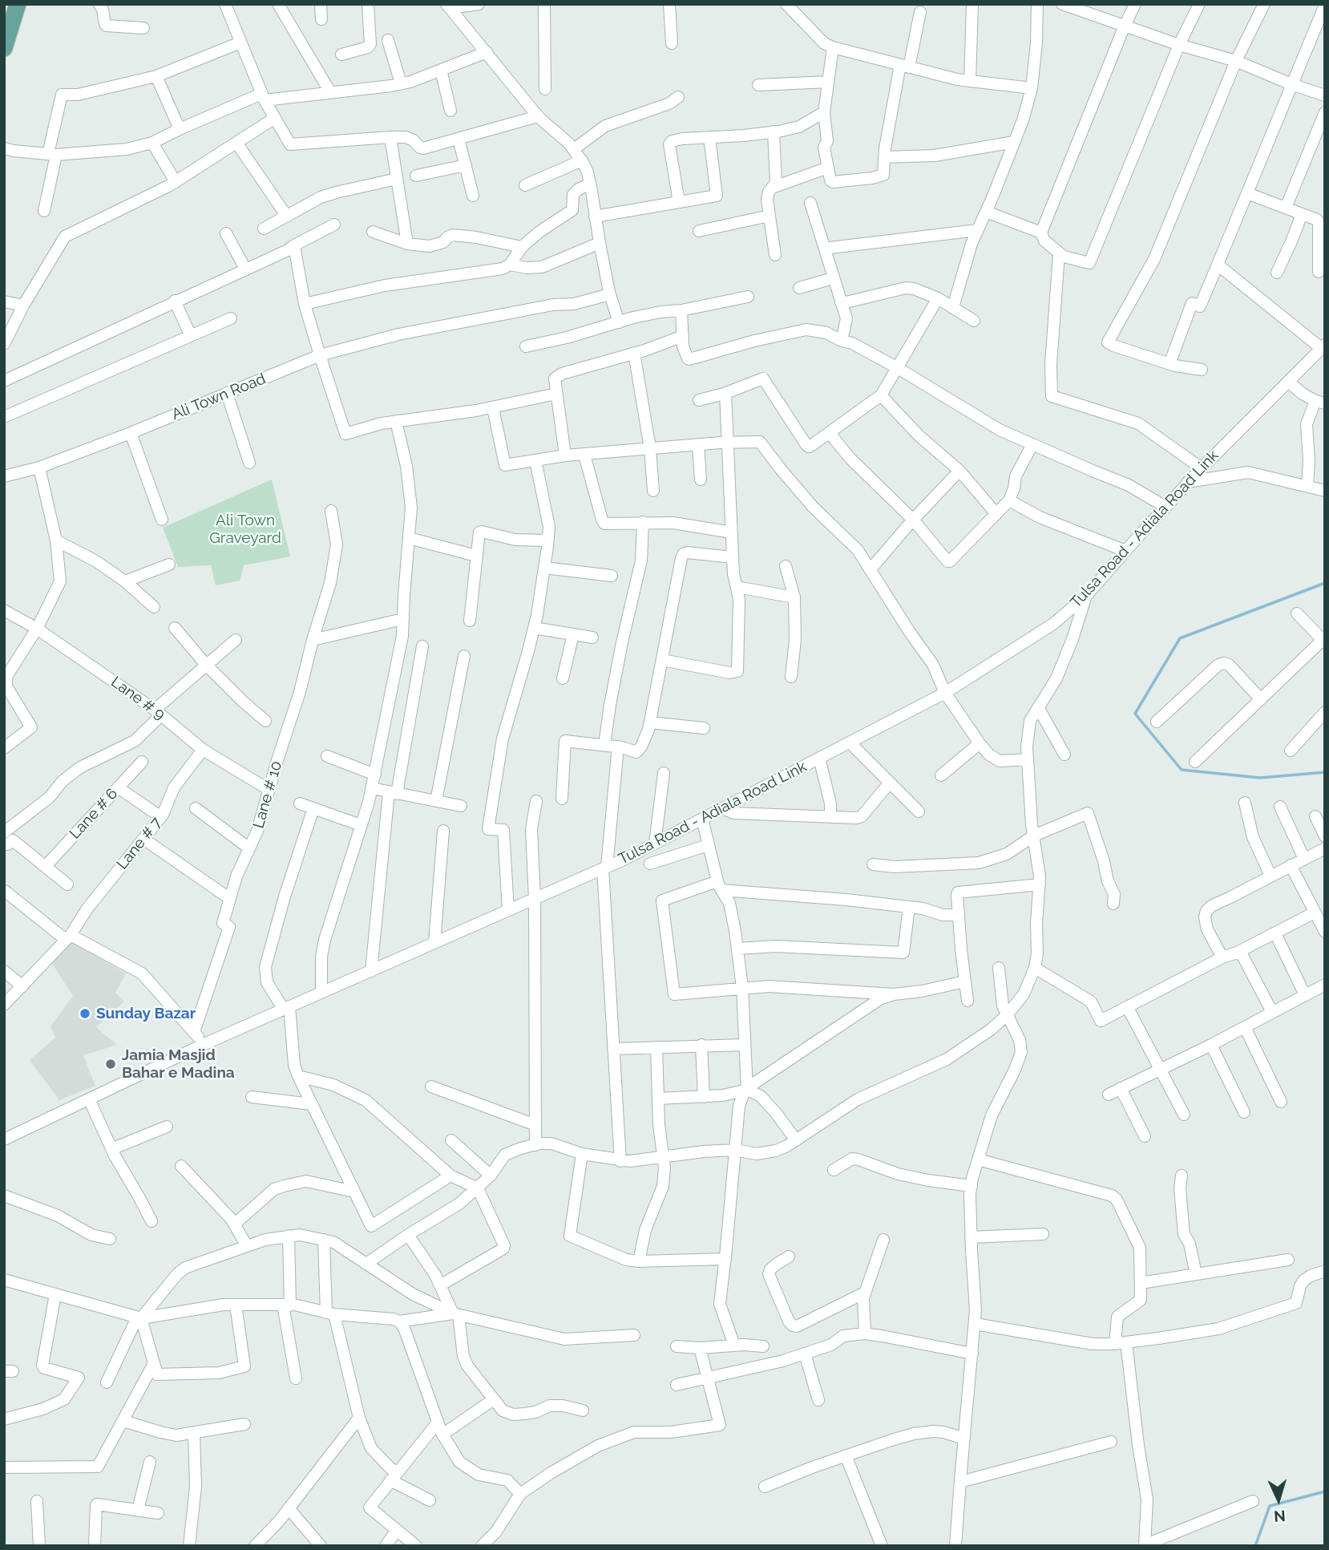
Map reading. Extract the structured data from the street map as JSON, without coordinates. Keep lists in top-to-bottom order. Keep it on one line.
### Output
{"streets":{"street":["Ali Town Road","Tulsa Road - Adiala Road Link","Lane # 9","Lane # 10","Lane # 6","Lane # 7"]},"crossings":[["Lane # 9","Lane # 10"],["Lane # 9","Lane # 7"]],"parks":["Ali Town Graveyard"],"places":["Sunday Bazar","Jamia Masjid Bahar e Madina"],"north":"bottom"}
